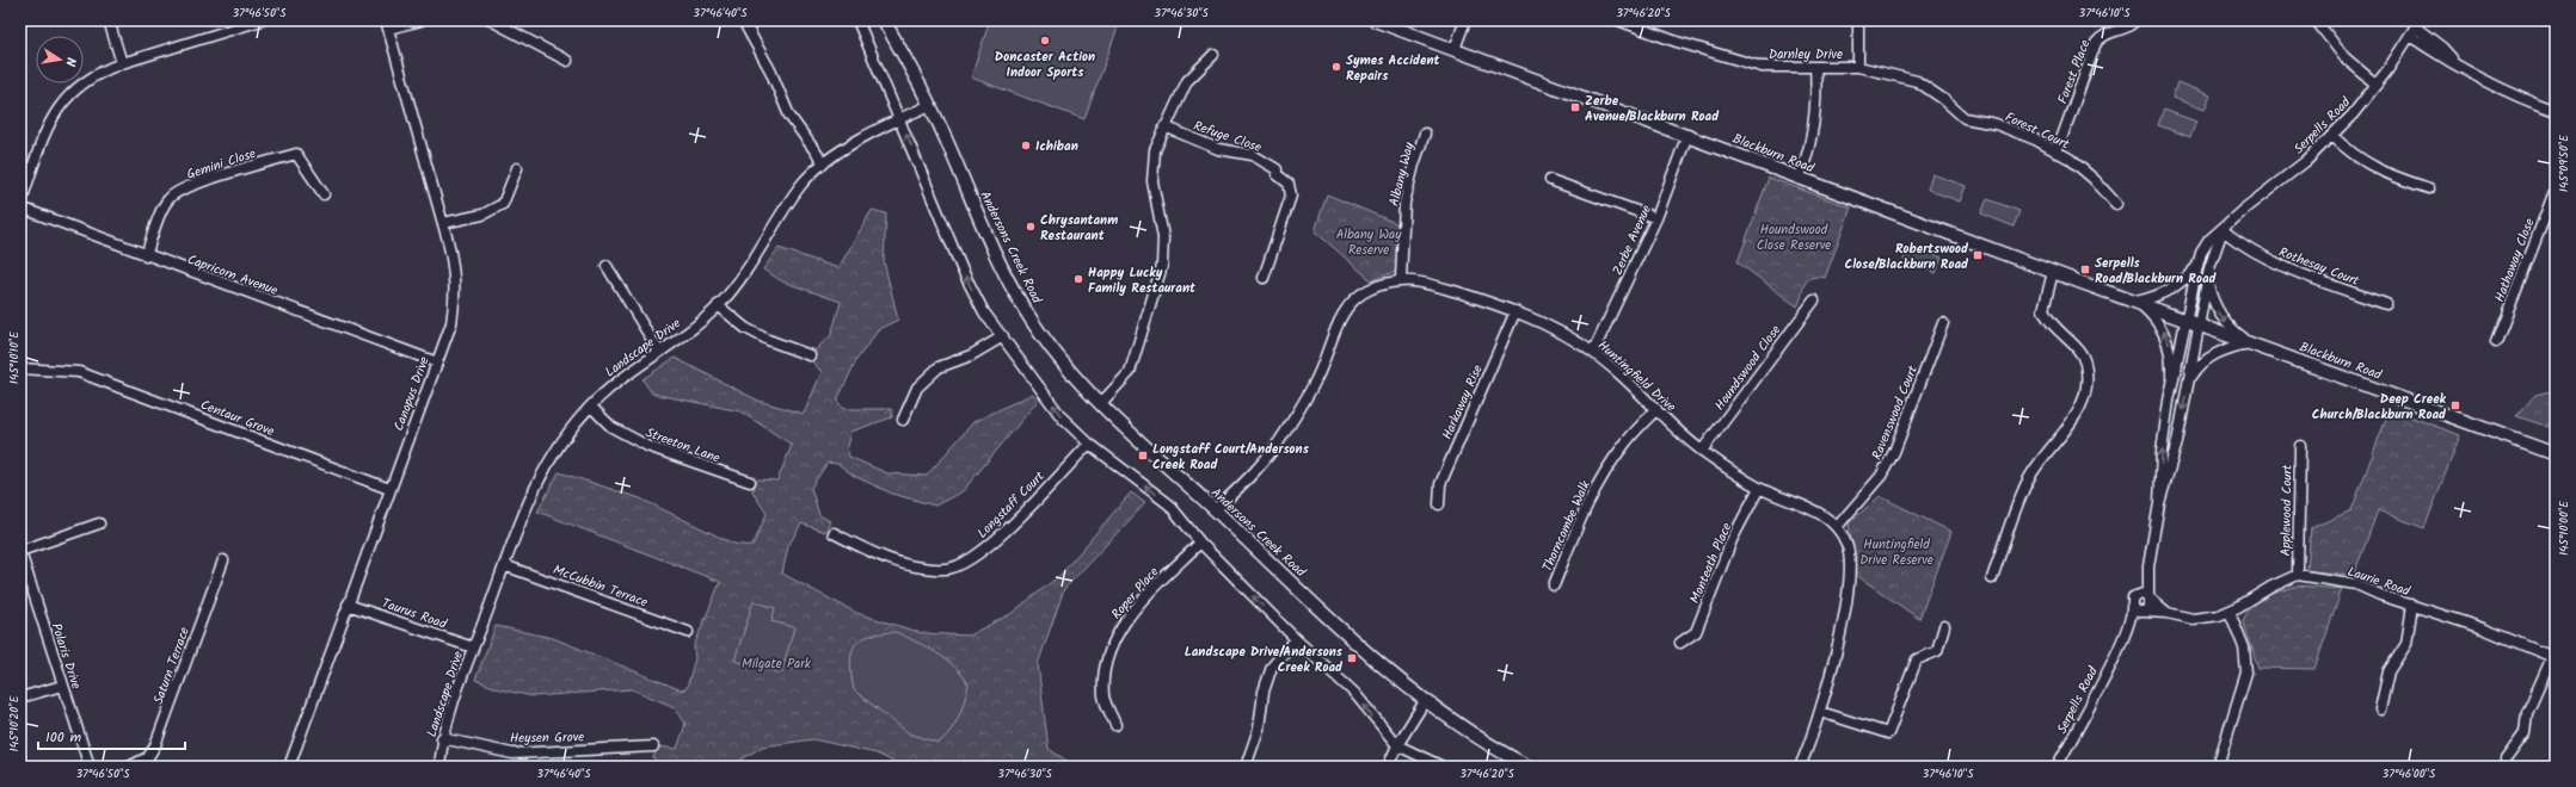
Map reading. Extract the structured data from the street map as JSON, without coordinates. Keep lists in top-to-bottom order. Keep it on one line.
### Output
{"streets":{"main road":["Blackburn Road","Andersons Creek Road"],"street":["Darnley Drive","Forest Place","Serpells Road","Forest Court","Refuge Close","Gemini Close","Albany Way","Zerbe Avenue","Hathaway Close","Rothesay Court","Capricorn Avenue","Landscape Drive","Houndswood Close","Huntingfield Drive","Canopus Drive","Harkaway Rise","Ravenswood Court","Centaur Grove","Streeton Lane","Longstaff Court","Applewood Court","Thorncombe Walk","Monteath Place","Laurie Road","McCubbin Terrace","Roper Place","Taurus Road","Polaris Drive","Saturn Terrace","Heysen Grove"]},"crossings":[["Darnley Drive","Forest Court"],["Forest Place","Forest Court"],["Serpells Road","Blackburn Road"],["Serpells Road","Rothesay Court"],["Blackburn Road","Zerbe Avenue"],["Gemini Close","Capricorn Avenue"],["Albany Way","Huntingfield Drive"],["Zerbe Avenue","Huntingfield Drive"],["Andersons Creek Road","Landscape Drive"],["Andersons Creek Road","Huntingfield Drive"],["Capricorn Avenue","Canopus Drive"],["Landscape Drive","Streeton Lane"],["Landscape Drive","McCubbin Terrace"],["Landscape Drive","Taurus Road"],["Landscape Drive","Heysen Grove"],["Houndswood Close","Huntingfield Drive"],["Huntingfield Drive","Harkaway Rise"],["Huntingfield Drive","Ravenswood Court"],["Huntingfield Drive","Thorncombe Walk"],["Huntingfield Drive","Monteath Place"],["Canopus Drive","Centaur Grove"],["Canopus Drive","Taurus Road"],["Applewood Court","Laurie Road"]],"parks":["Houndswood Close Reserve","Albany Way Reserve","Huntingfield Drive Reserve","Milgate Park"],"places":{"other":["Doncaster Action Indoor Sports","Symes Accident Repairs","Ichiban","Chrysantanm Restaurant","Happy Lucky Family Restaurant"],"transit":["Zerbe Avenue/Blackburn Road","Robertswood Close/Blackburn Road","Serpells Road/Blackburn Road","Deep Creek Church/Blackburn Road","Longstaff Court/Andersons Creek Road","Landscape Drive/Andersons Creek Road"]},"scale_bar":"100 m","north":"right","coordinates":["37°46'50\"S","37°46'40\"S","37°46'30\"S","37°46'20\"S","37°46'10\"S","145°09'50\"E","145°10'10\"E","145°10'00\"E","145°10'20\"E","37°46'00\"S"]}
